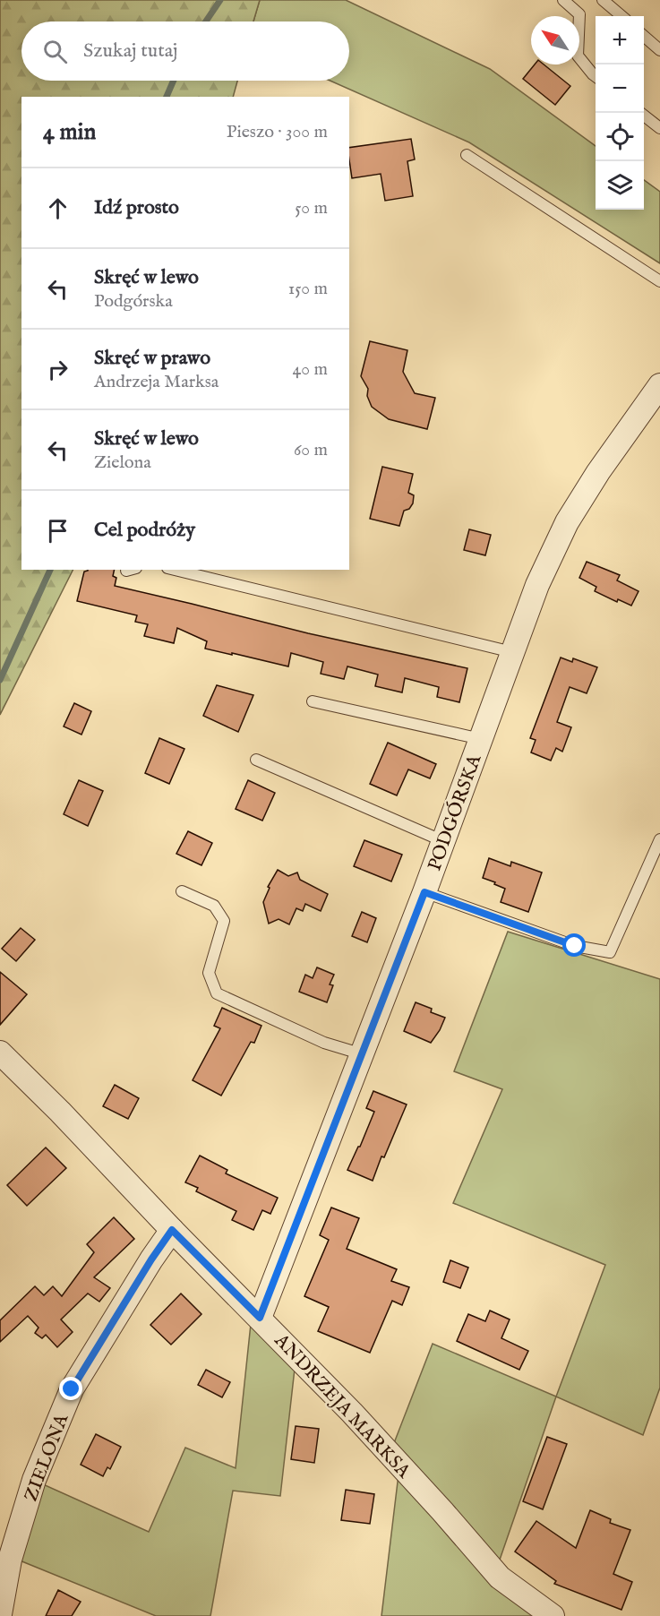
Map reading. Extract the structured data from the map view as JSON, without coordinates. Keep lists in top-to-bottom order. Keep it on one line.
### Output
{"streets":{"street":["PODGÓRSKA","ANDRZEJA MARKSA","ZIELONA"]},"crossings":[["PODGÓRSKA","ANDRZEJA MARKSA"],["ANDRZEJA MARKSA","ZIELONA"]],"north":"top left","page":{"map_buttons":["+","−"],"search":"Szukaj tutaj","heading":["4 min","Pieszo · 300 m"],"list":[["Idź prosto","50 m"],["Skręć w lewo","Podgórska","150 m"],["Skręć w prawo","Andrzeja Marksa","40 m"],["Skręć w lewo","Zielona","60 m"],"Cel podróży"]}}
